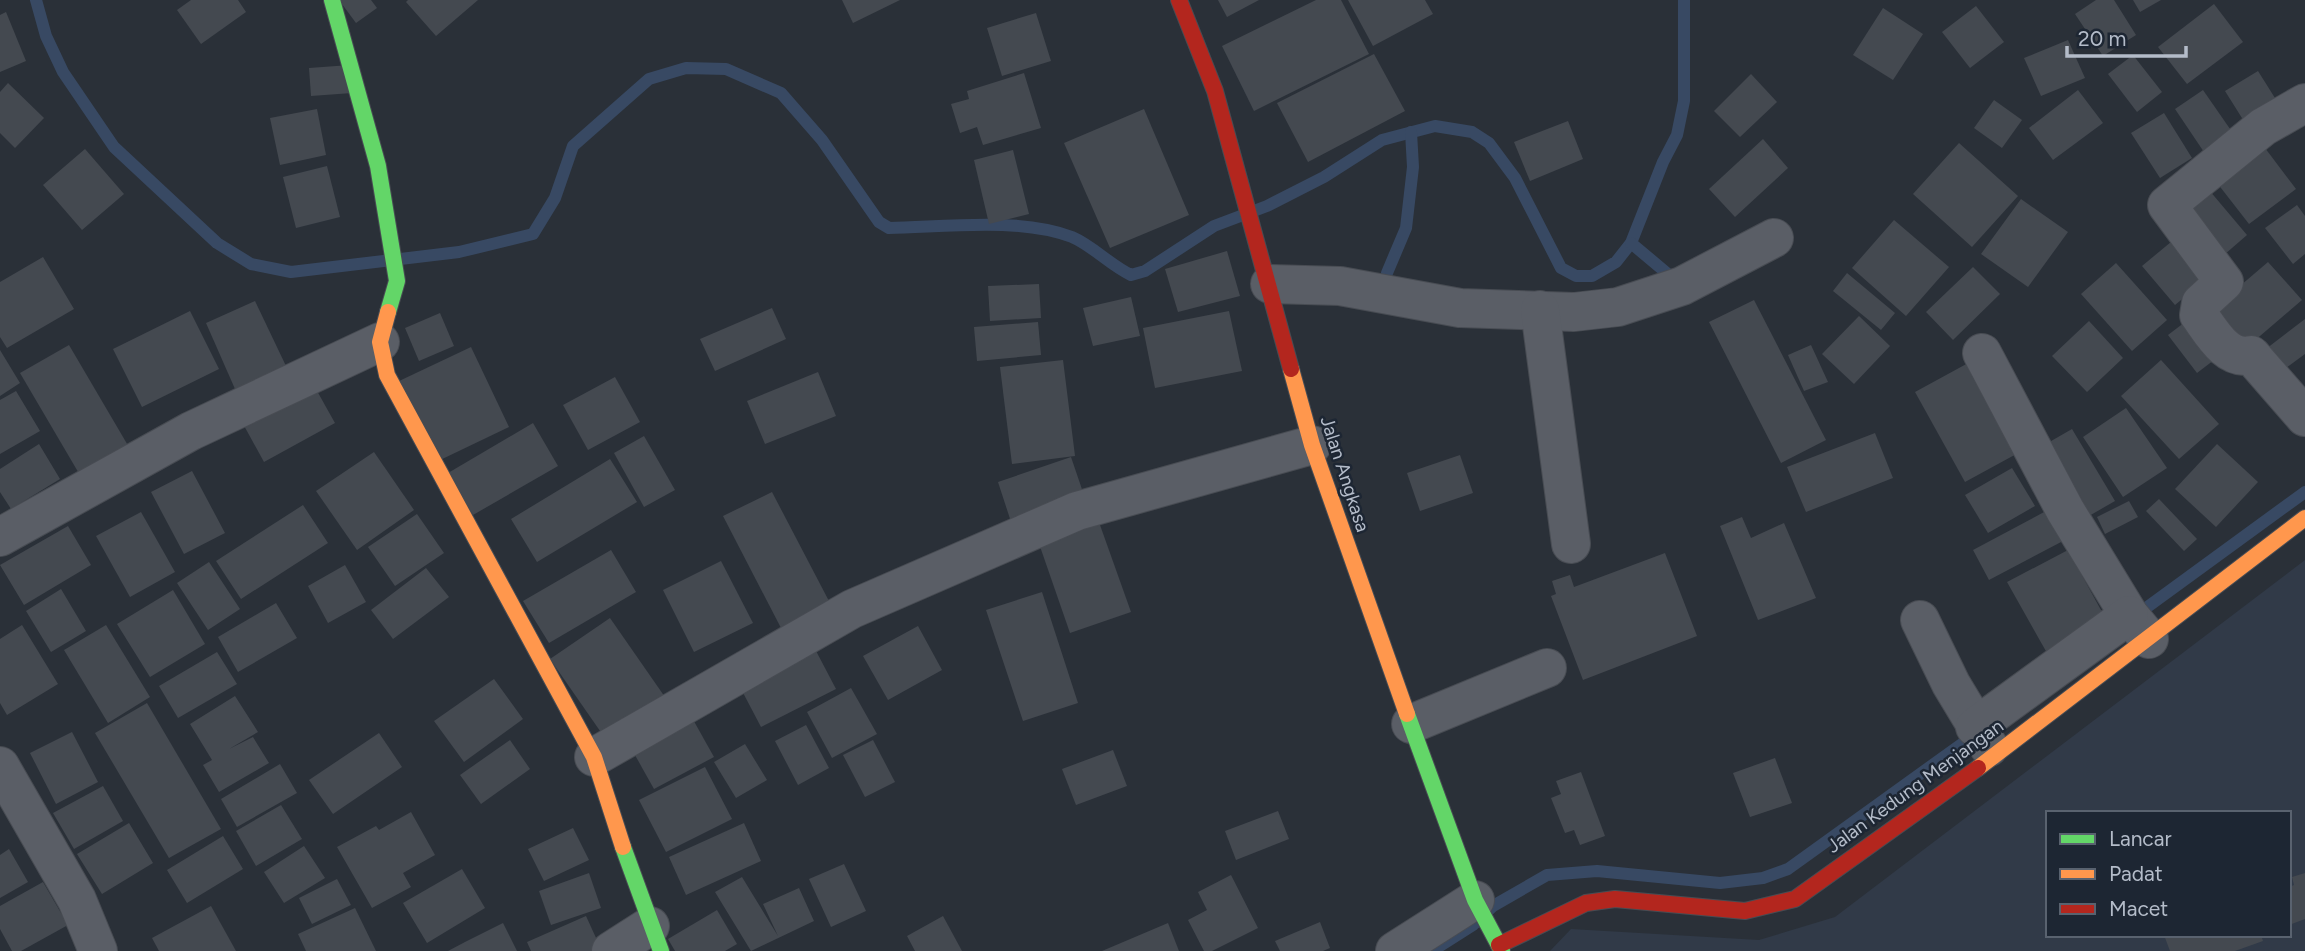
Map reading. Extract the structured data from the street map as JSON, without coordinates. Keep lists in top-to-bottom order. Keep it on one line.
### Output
{"streets":{"street":["Jalan Angkasa","Jalan Kedung Menjangan"]},"crossings":[["Jalan Angkasa","Jalan Kedung Menjangan"]],"legend":["Lancar","Padat","Macet"],"scale_bar":"20 m"}
